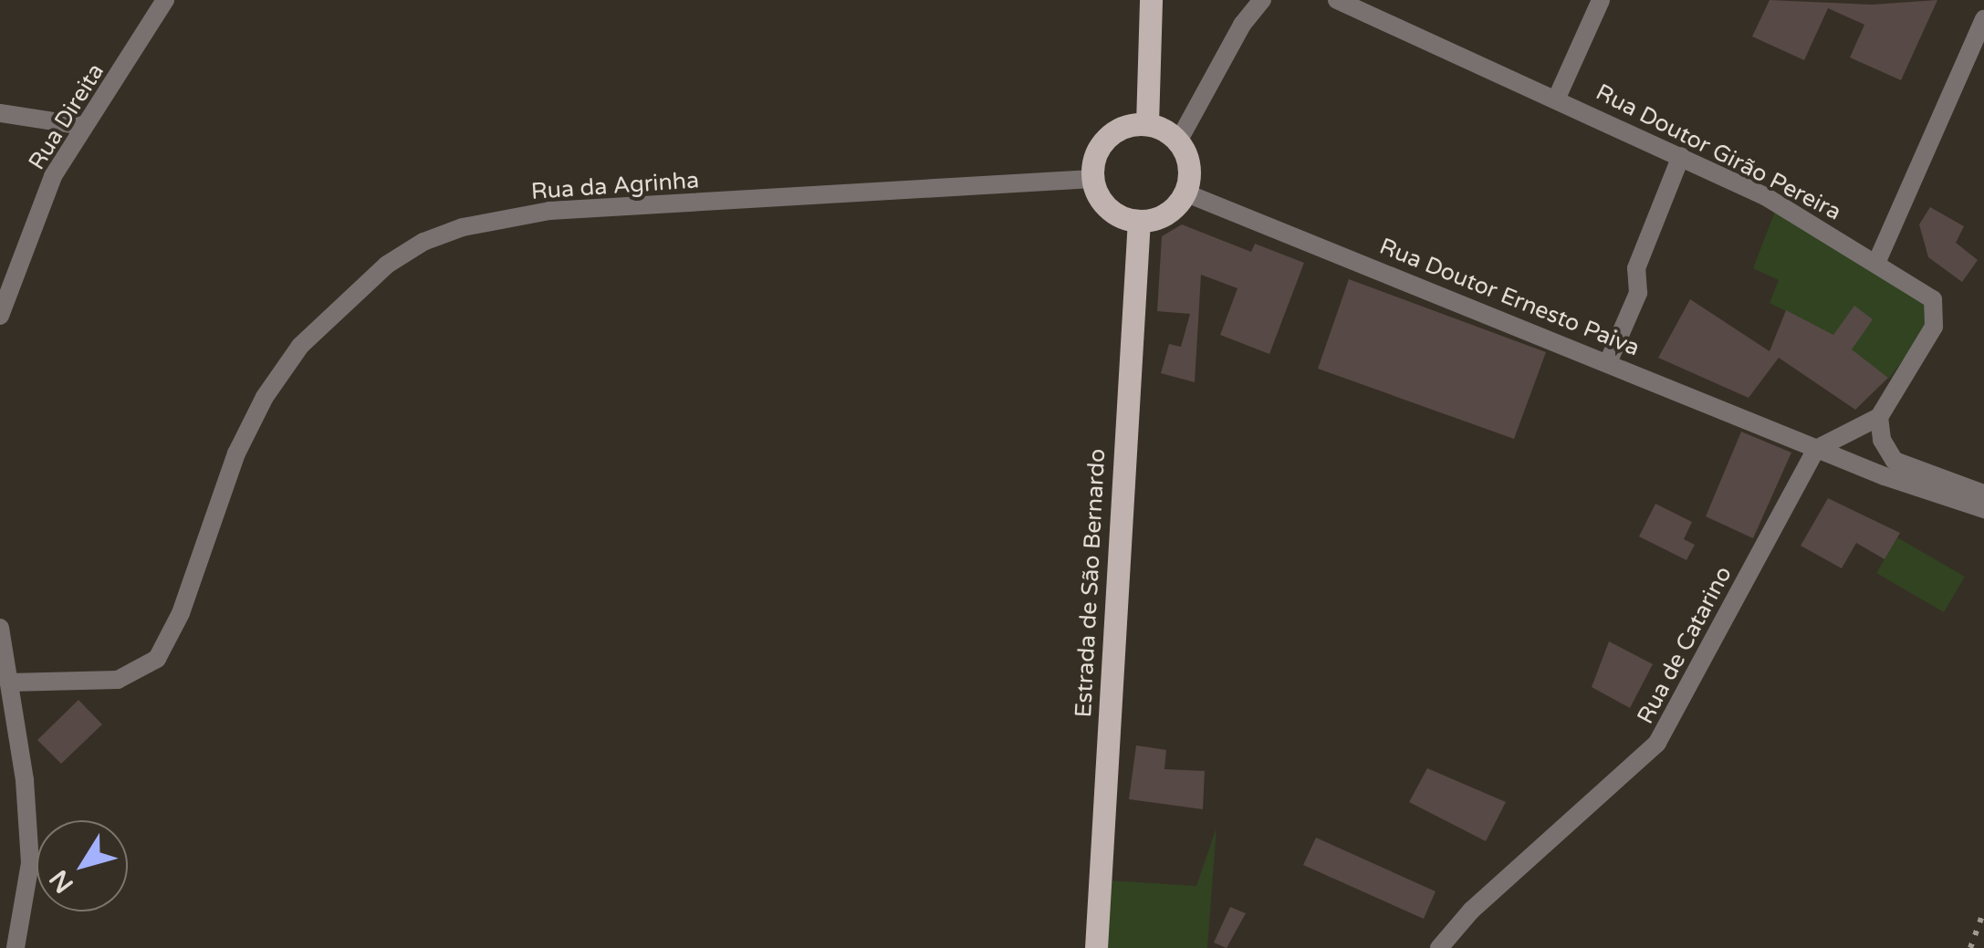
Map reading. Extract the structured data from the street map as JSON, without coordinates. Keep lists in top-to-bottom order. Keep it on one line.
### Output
{"streets":{"main road":["Estrada de São Bernardo"],"street":["Rua Direita","Rua Doutor Girão Pereira","Rua da Agrinha","Rua Doutor Ernesto Paiva","Rua de Catarino"]},"crossings":[["Rua da Agrinha","Rua Doutor Ernesto Paiva"],["Rua da Agrinha","Estrada de São Bernardo"],["Rua Doutor Ernesto Paiva","Estrada de São Bernardo"],["Rua Doutor Ernesto Paiva","Rua de Catarino"]],"north":"bottom left"}
